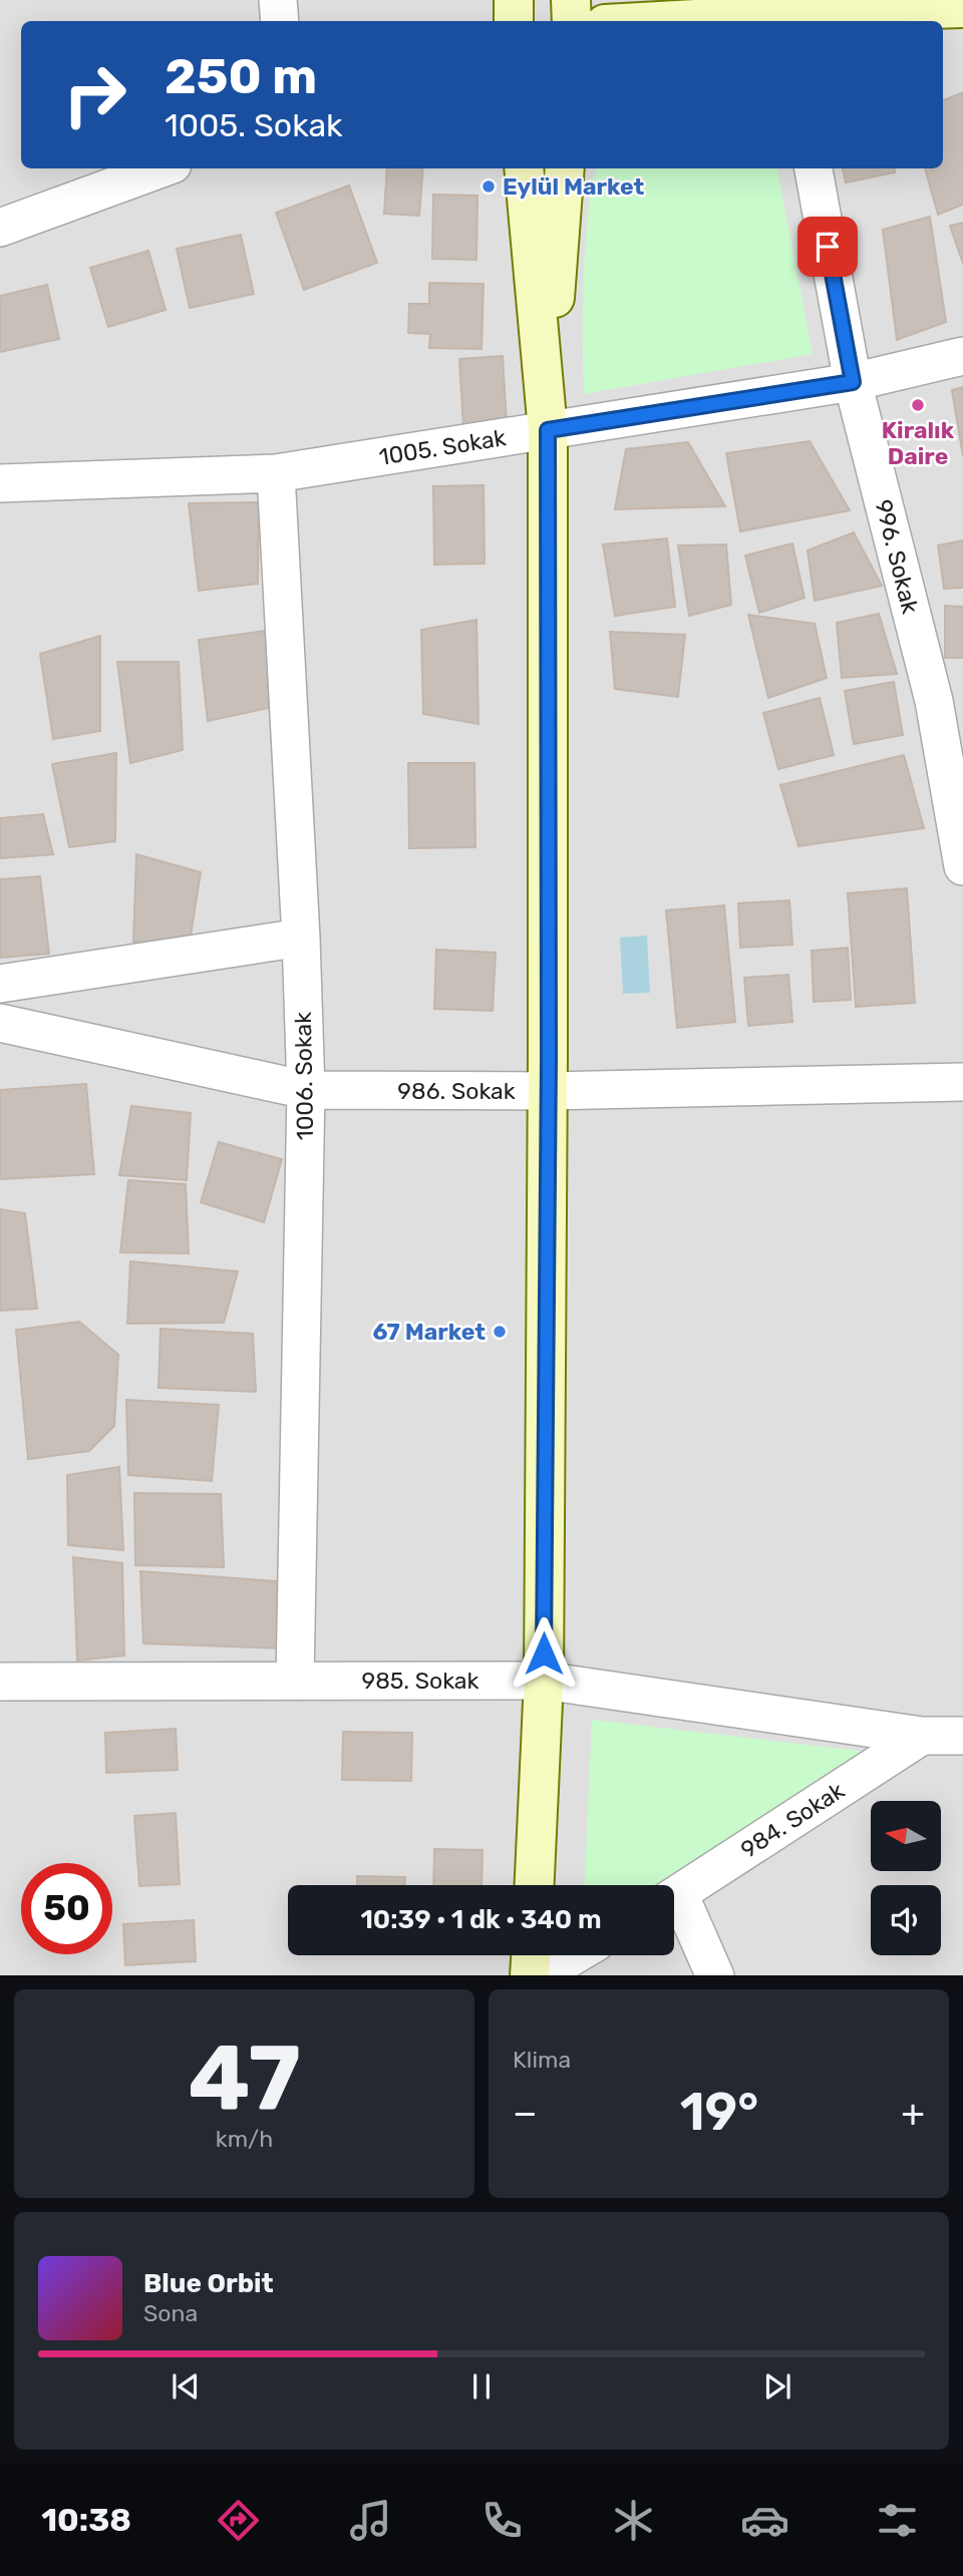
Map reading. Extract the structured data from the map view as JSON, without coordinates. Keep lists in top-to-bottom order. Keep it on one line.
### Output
{"streets":{"street":["1005. Sokak","996. Sokak","1006. Sokak","986. Sokak","985. Sokak","984. Sokak"]},"crossings":[["1005. Sokak","996. Sokak"],["1005. Sokak","1006. Sokak"],["1006. Sokak","986. Sokak"],["1006. Sokak","985. Sokak"],["985. Sokak","984. Sokak"]],"places":["Eylül Market","Kiralık Daire","67 Market"],"north":"left","page":{"turn":["250 m","1005. Sokak"],"limit":"50","trip":"10:39 · 1 dk · 340 m","tile":[["47","km/h"],"Klima"],"heat":["−","19°","+"],"song":["Blue Orbit","Sona"],"tabs":"10:38"}}
